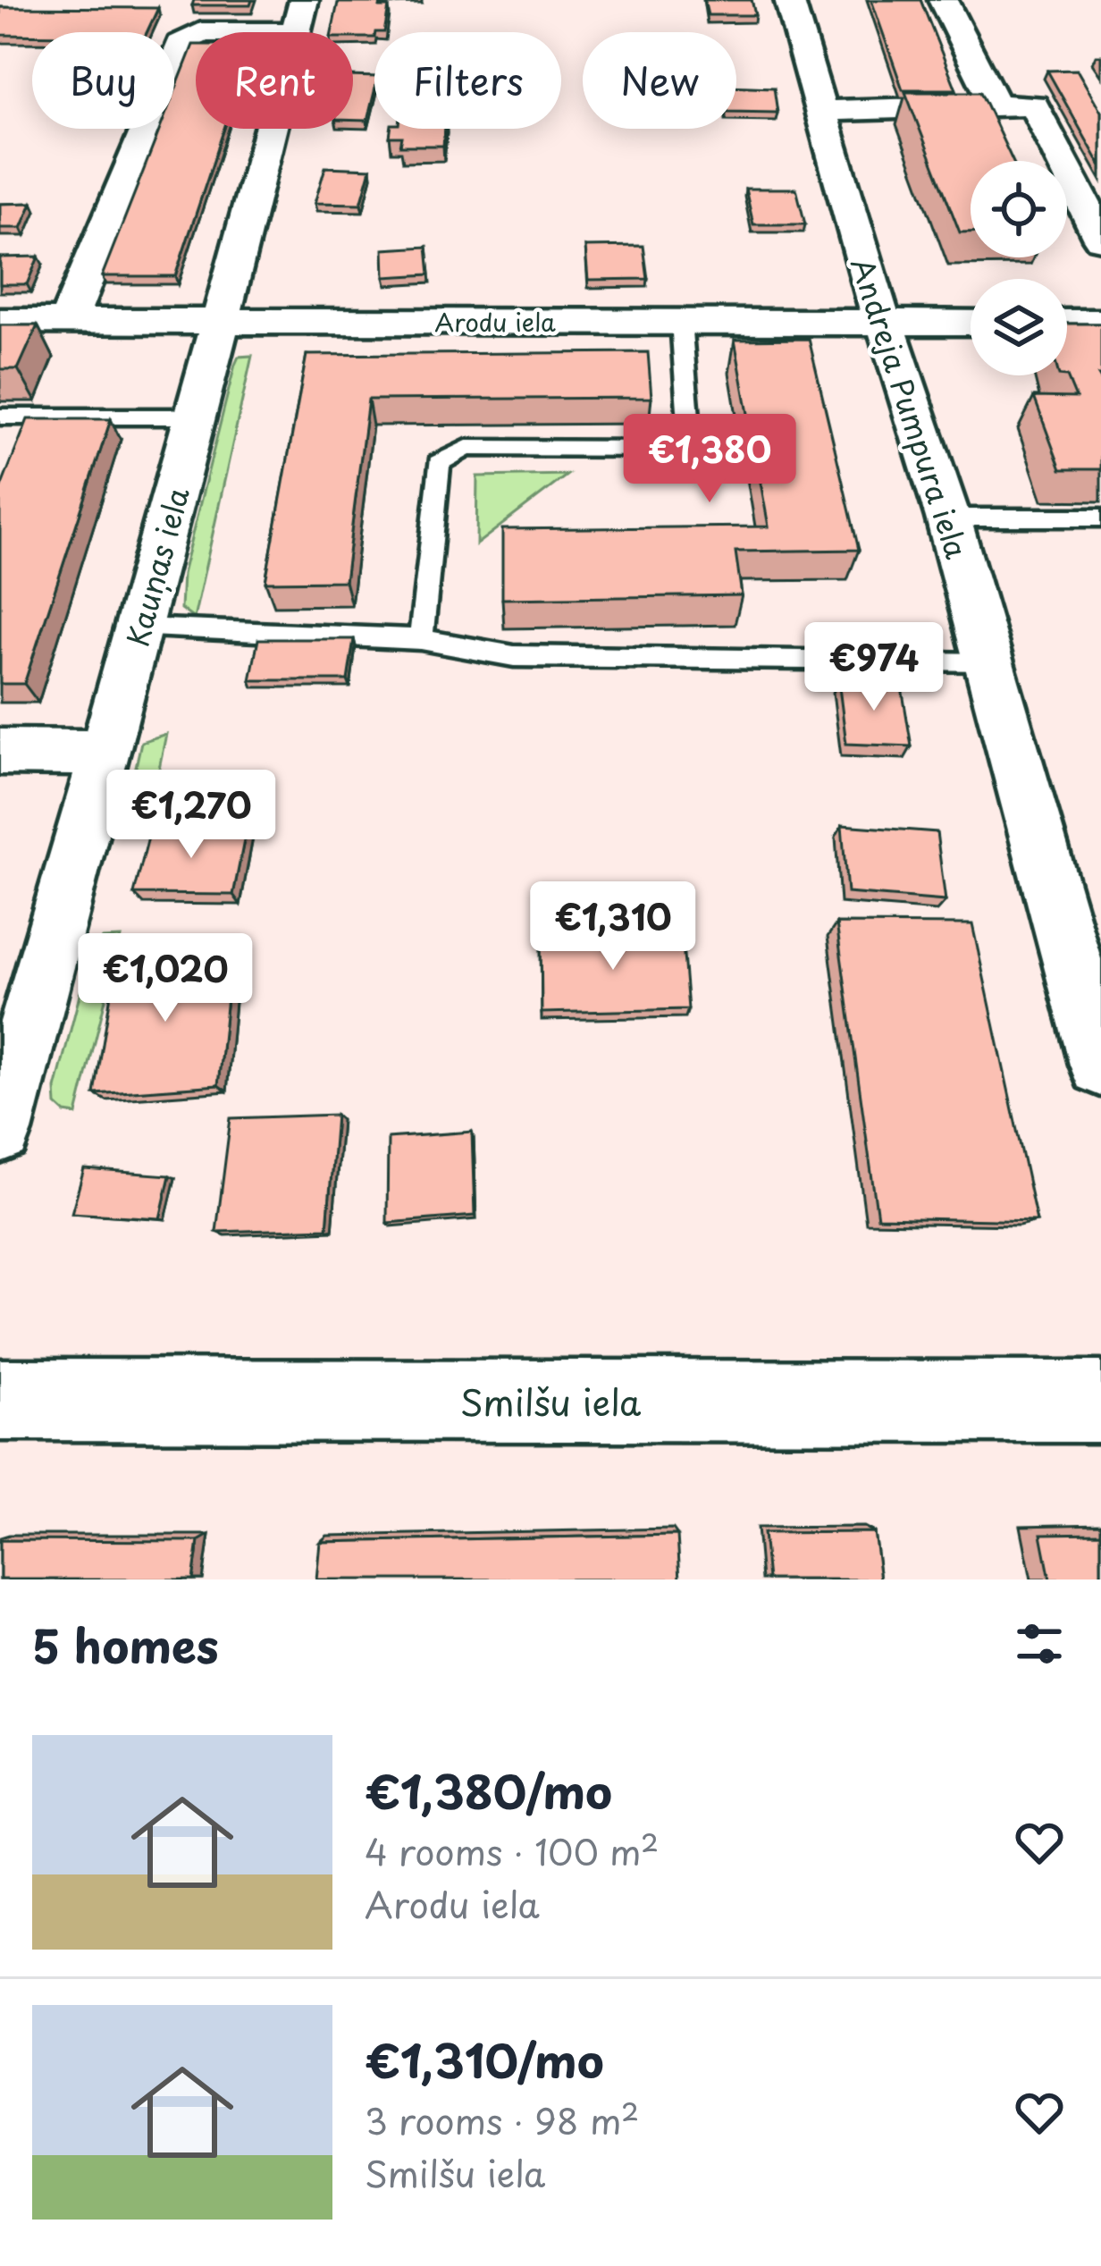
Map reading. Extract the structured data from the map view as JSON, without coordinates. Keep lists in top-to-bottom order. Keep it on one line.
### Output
{"streets":{"street":["Arodu iela","Andreja Pumpura iela","Kauņas iela","Smilšu iela"]},"crossings":[["Arodu iela","Andreja Pumpura iela"],["Arodu iela","Kauņas iela"]],"page":{"chip":["Buy","Rent","Filters","New"],"price":["€1,380","€974","€1,270","€1,310","€1,020"],"heading":"5 homes","list":[{"name":"€1,380/mo","note":"4 rooms · 100 m² · Arodu iela"},{"name":"€1,310/mo","note":"3 rooms · 98 m² · Smilšu iela"}]}}
